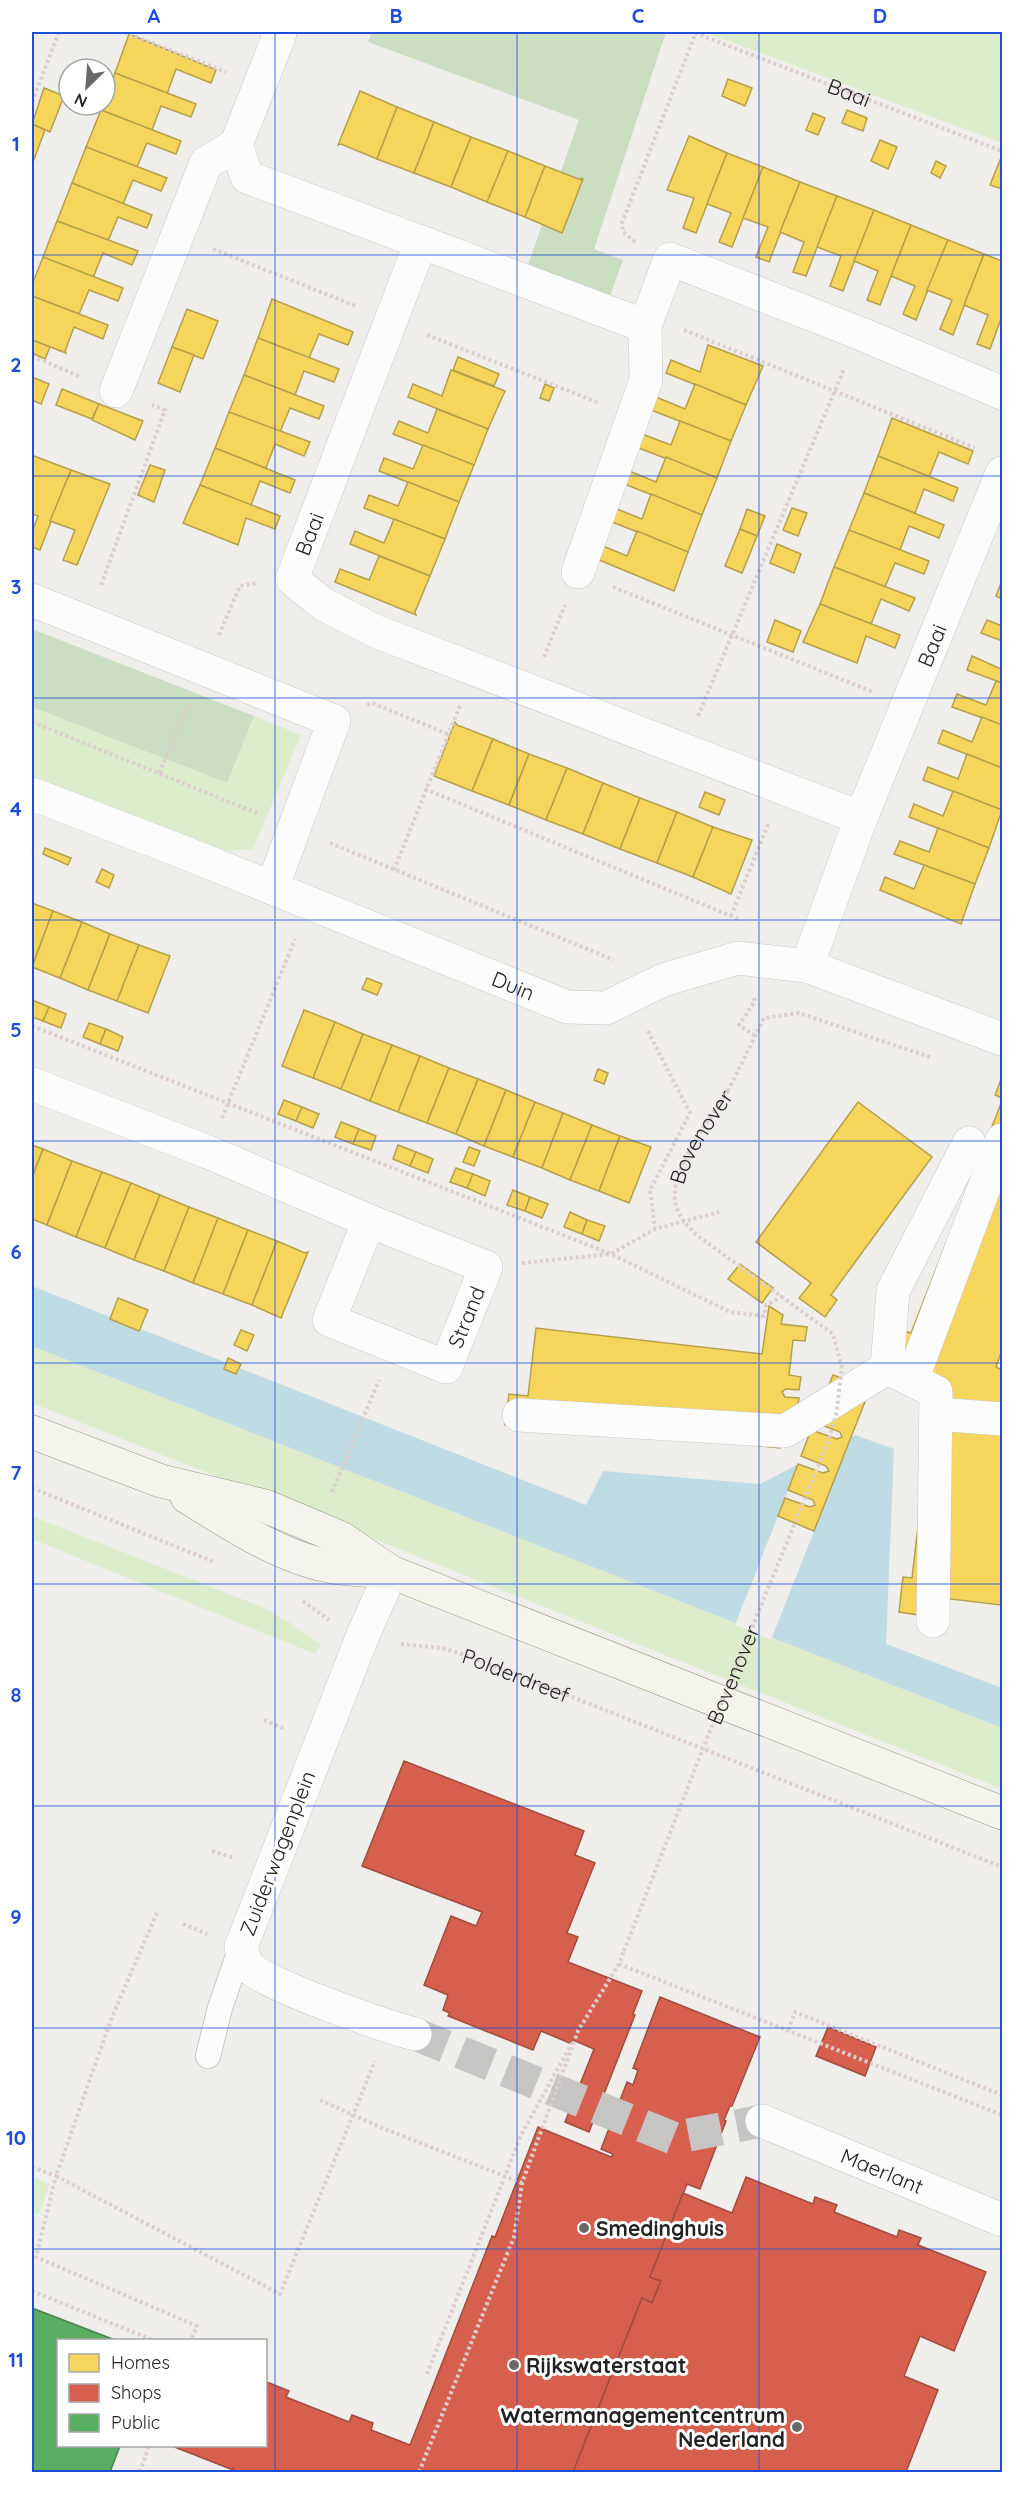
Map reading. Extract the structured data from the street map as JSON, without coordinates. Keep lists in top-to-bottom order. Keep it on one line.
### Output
{"streets":{"street":["Baai","Duin","Strand","Zuiderwagenplein","Maerlant"],"path":["Bovenover","Polderdreef"]},"crossings":[["Baai","Duin"],["Polderdreef","Zuiderwagenplein"]],"places":["Smedinghuis","Rijkswaterstaat","Watermanagementcentrum Nederland"],"legend":["Homes","Shops","Public"],"north":"bottom left","grid":{"columns":["A","B","C","D"],"rows":["1","2","3","4","5","6","7","8","9","10","11"]}}
